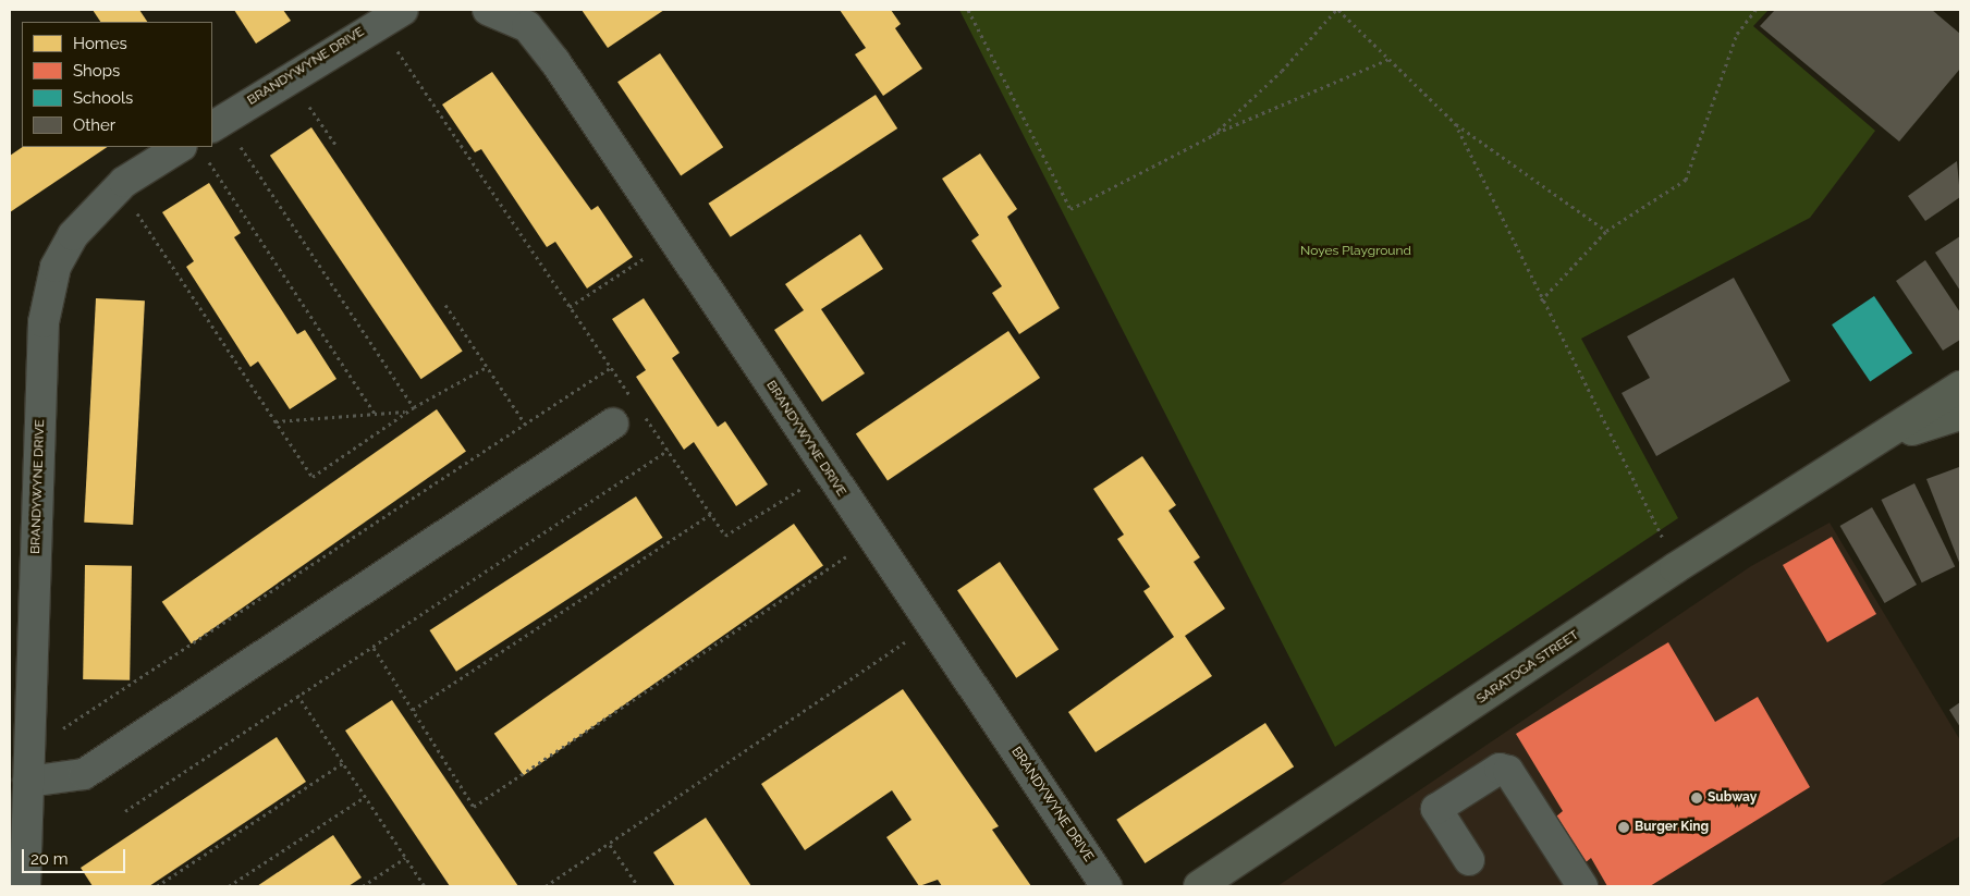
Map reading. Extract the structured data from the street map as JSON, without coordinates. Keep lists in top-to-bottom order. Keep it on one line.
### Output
{"streets":{"main road":["SARATOGA STREET"],"street":["BRANDYWYNE DRIVE"]},"parks":["Noyes Playground"],"places":["Subway","Burger King"],"legend":["Homes","Shops","Schools","Other"],"scale_bar":"20 m"}
